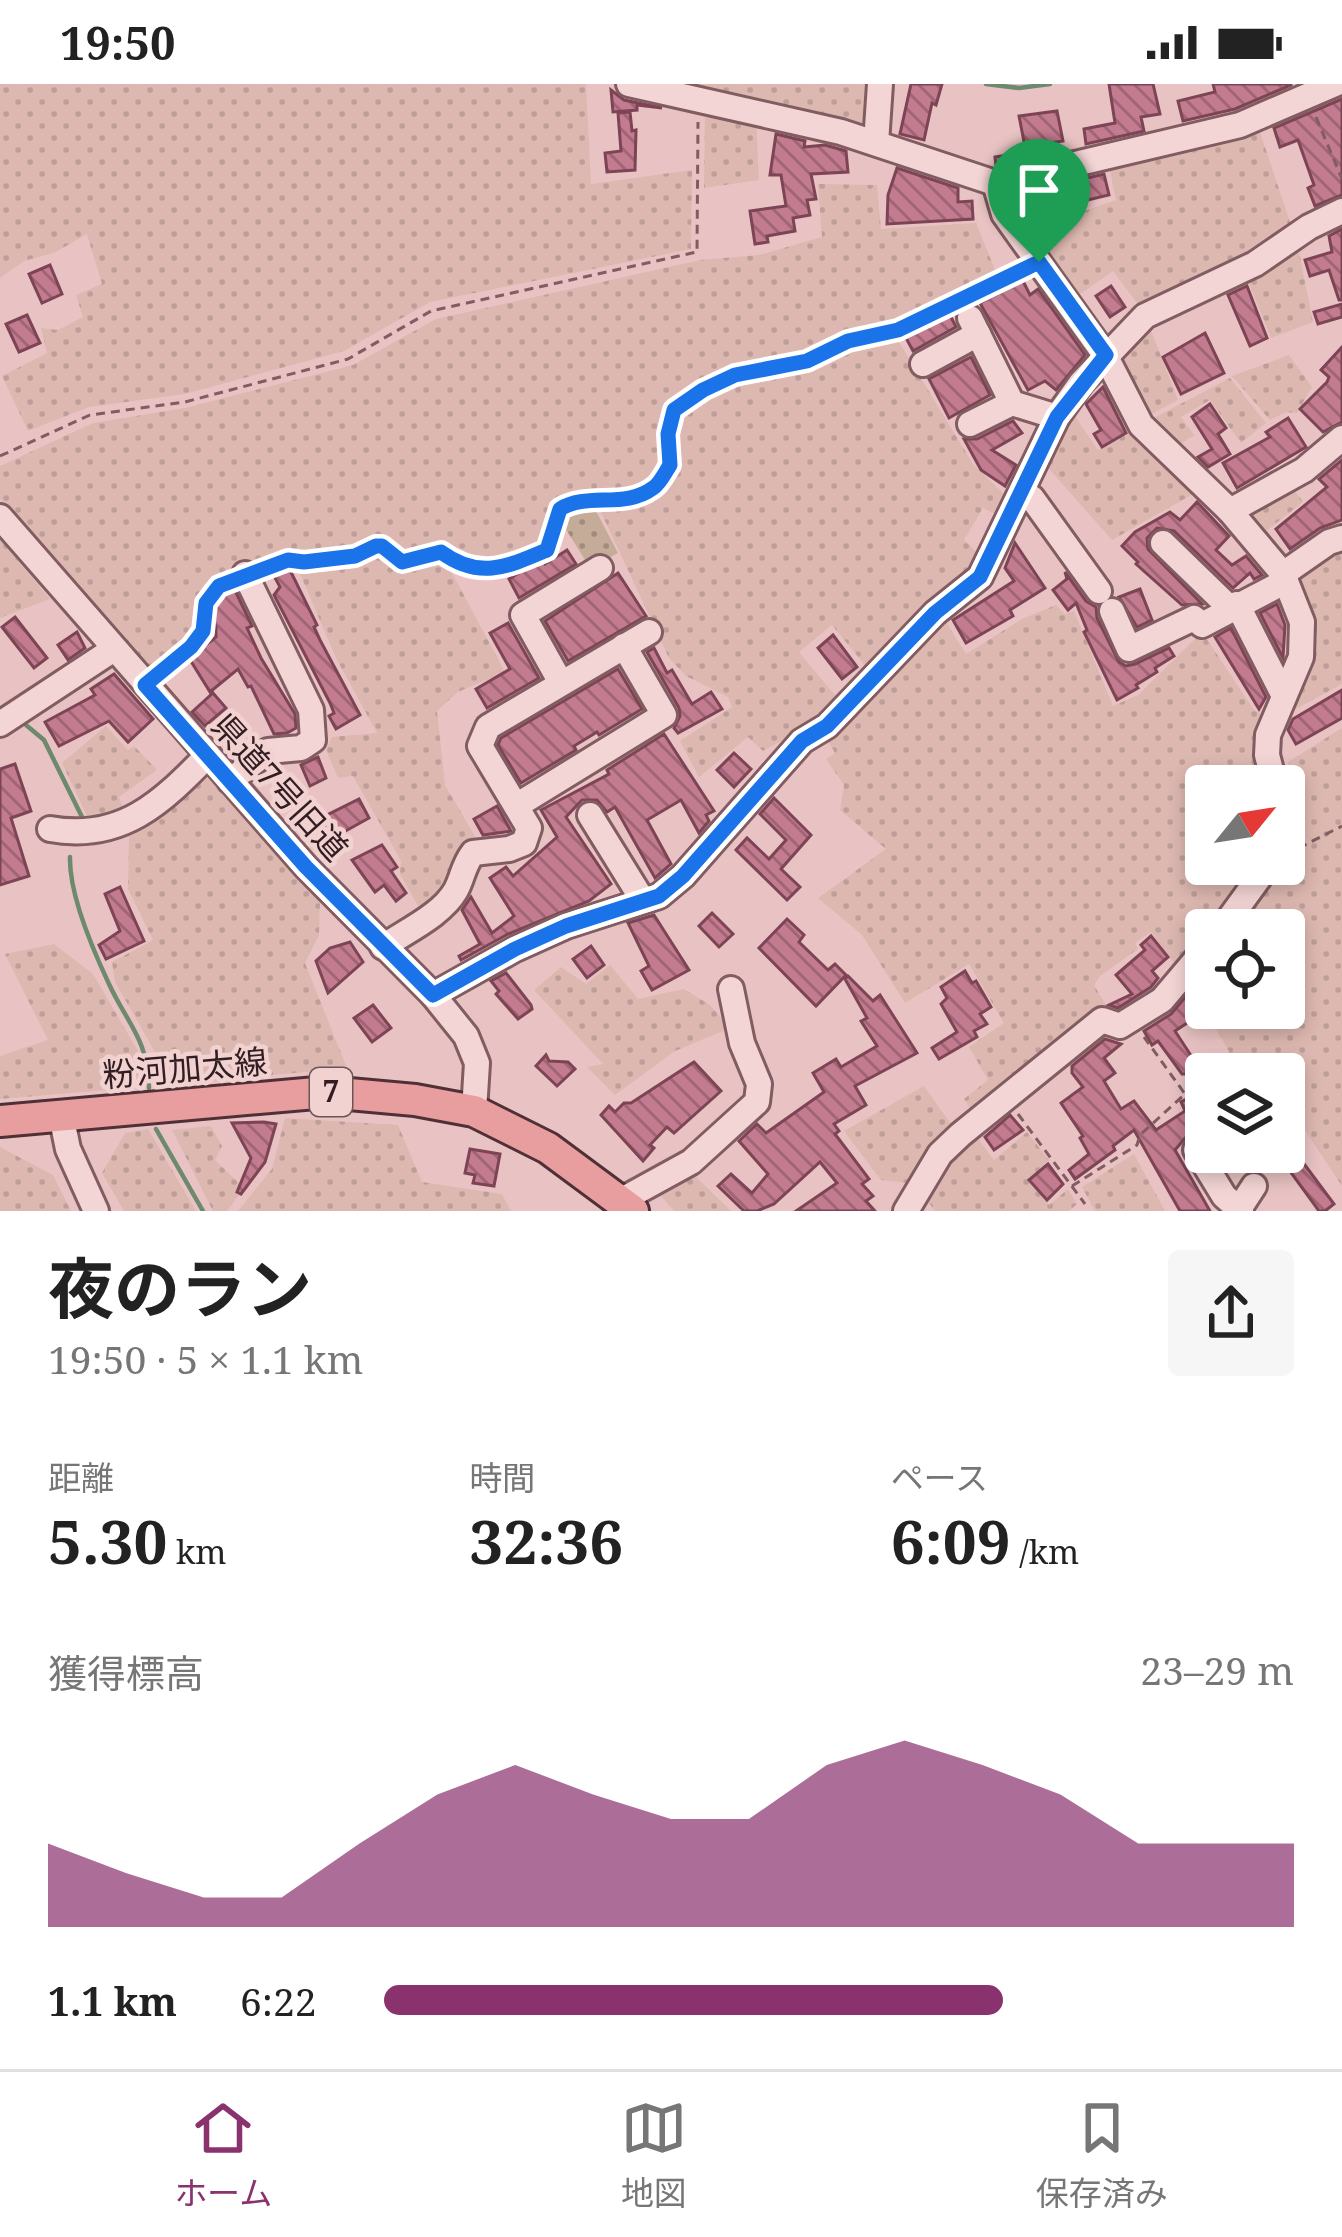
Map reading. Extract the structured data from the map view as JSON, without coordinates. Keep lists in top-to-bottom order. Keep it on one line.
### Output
{"streets":{"main road":["粉河加太線","7"],"street":["県道7号旧道"]},"crossings":[["県道7号旧道","粉河加太線"]],"north":"top right","page":{"status":"19:50","heading":["夜のラン","19:50 · 5 × 1.1 km"],"stats":[["距離","5.30 km"],["時間","32:36"],["ペース","6:09 /km"]],"chart":["獲得標高","23–29 m"],"list":[{"name":"1.1 km","note":"6:22"}],"tabs":["ホーム","地図","保存済み"]}}
